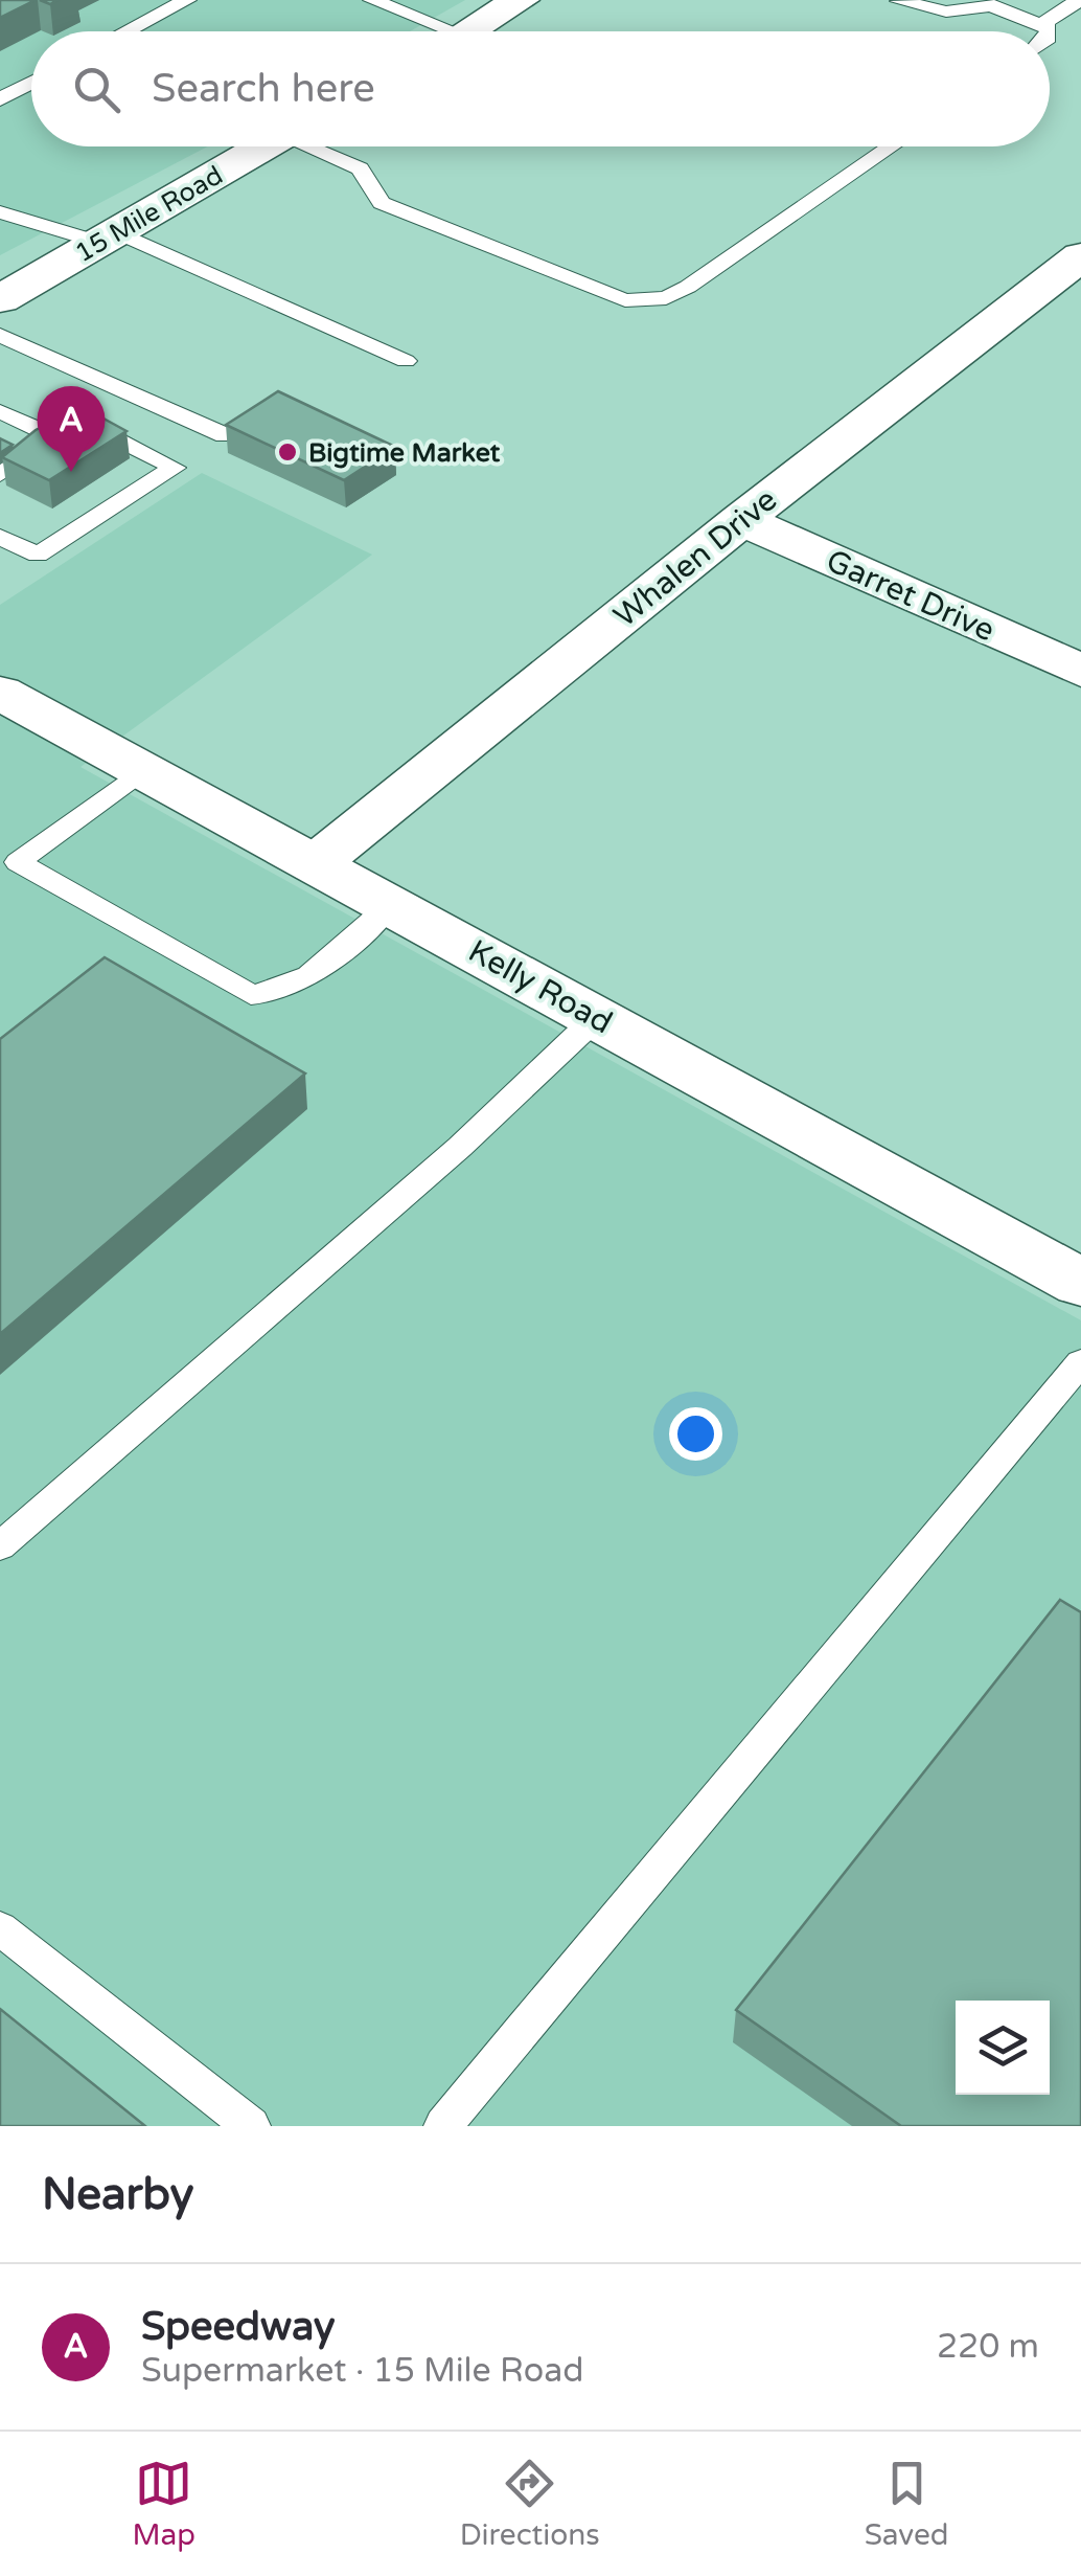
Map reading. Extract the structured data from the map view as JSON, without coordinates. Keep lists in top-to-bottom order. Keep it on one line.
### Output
{"streets":{"street":["15 Mile Road","Whalen Drive","Garret Drive","Kelly Road"]},"crossings":[["Whalen Drive","Garret Drive"],["Whalen Drive","Kelly Road"]],"places":["Bigtime Market"],"page":{"search":"Search here","pins":"A","heading":"Nearby","list":[{"mark":"A","name":"Speedway","note":"Supermarket · 15 Mile Road","value":"220 m"}],"nav":["Map","Directions","Saved"]}}
